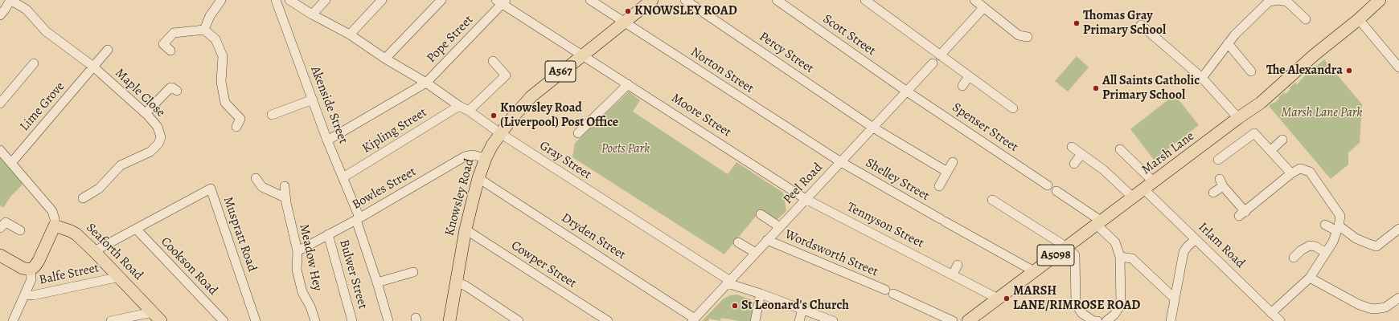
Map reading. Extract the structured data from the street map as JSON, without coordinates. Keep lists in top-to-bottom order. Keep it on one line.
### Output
{"streets":{"main road":["A567","Marsh Lane","Knowsley Road","Seaforth Road","A5098"],"street":["Scott Street","Pope Street","Percy Street","Norton Street","Maple Close","Akenside Street","Lime Grove","Moore Street","Spenser Street","Kipling Street","Gray Street","Shelley Street","Peel Road","Bowles Street","Tennyson Street","Muspratt Road","Dryden Street","Irlam Road","Wordsworth Street","Meadow Hey","Cowper Street","Cookson Road","Balfe Street","Bulwer Street"]},"crossings":[["Scott Street","Spenser Street"],["Scott Street","Peel Road"],["Pope Street","Akenside Street"],["Pope Street","Moore Street"],["Pope Street","Gray Street"],["Percy Street","Peel Road"],["Norton Street","Shelley Street"],["Norton Street","Peel Road"],["Norton Street","Knowsley Road"],["Maple Close","Lime Grove"],["Akenside Street","Kipling Street"],["Akenside Street","Bowles Street"],["Moore Street","Peel Road"],["Moore Street","Knowsley Road"],["Moore Street","Tennyson Street"],["Spenser Street","Peel Road"],["Kipling Street","Gray Street"],["Marsh Lane","Shelley Street"],["Marsh Lane","Tennyson Street"],["Marsh Lane","Irlam Road"],["Gray Street","Peel Road"],["Gray Street","Knowsley Road"],["Shelley Street","Peel Road"],["Peel Road","Tennyson Street"],["Peel Road","Dryden Street"],["Peel Road","Wordsworth Street"],["Bowles Street","Knowsley Road"],["Bowles Street","Meadow Hey"],["Bowles Street","Bulwer Street"],["Knowsley Road","Dryden Street"],["Knowsley Road","Cowper Street"],["Muspratt Road","Seaforth Road"],["Muspratt Road","Cookson Road"],["Seaforth Road","Balfe Street"]],"parks":["Marsh Lane Park","Poets Park"],"places":["KNOWSLEY ROAD","Thomas Gray Primary School","The Alexandra","All Saints Catholic Primary School","Knowsley Road (Liverpool) Post Office","MARSH LANE/RIMROSE ROAD","St Leonard's Church"]}
